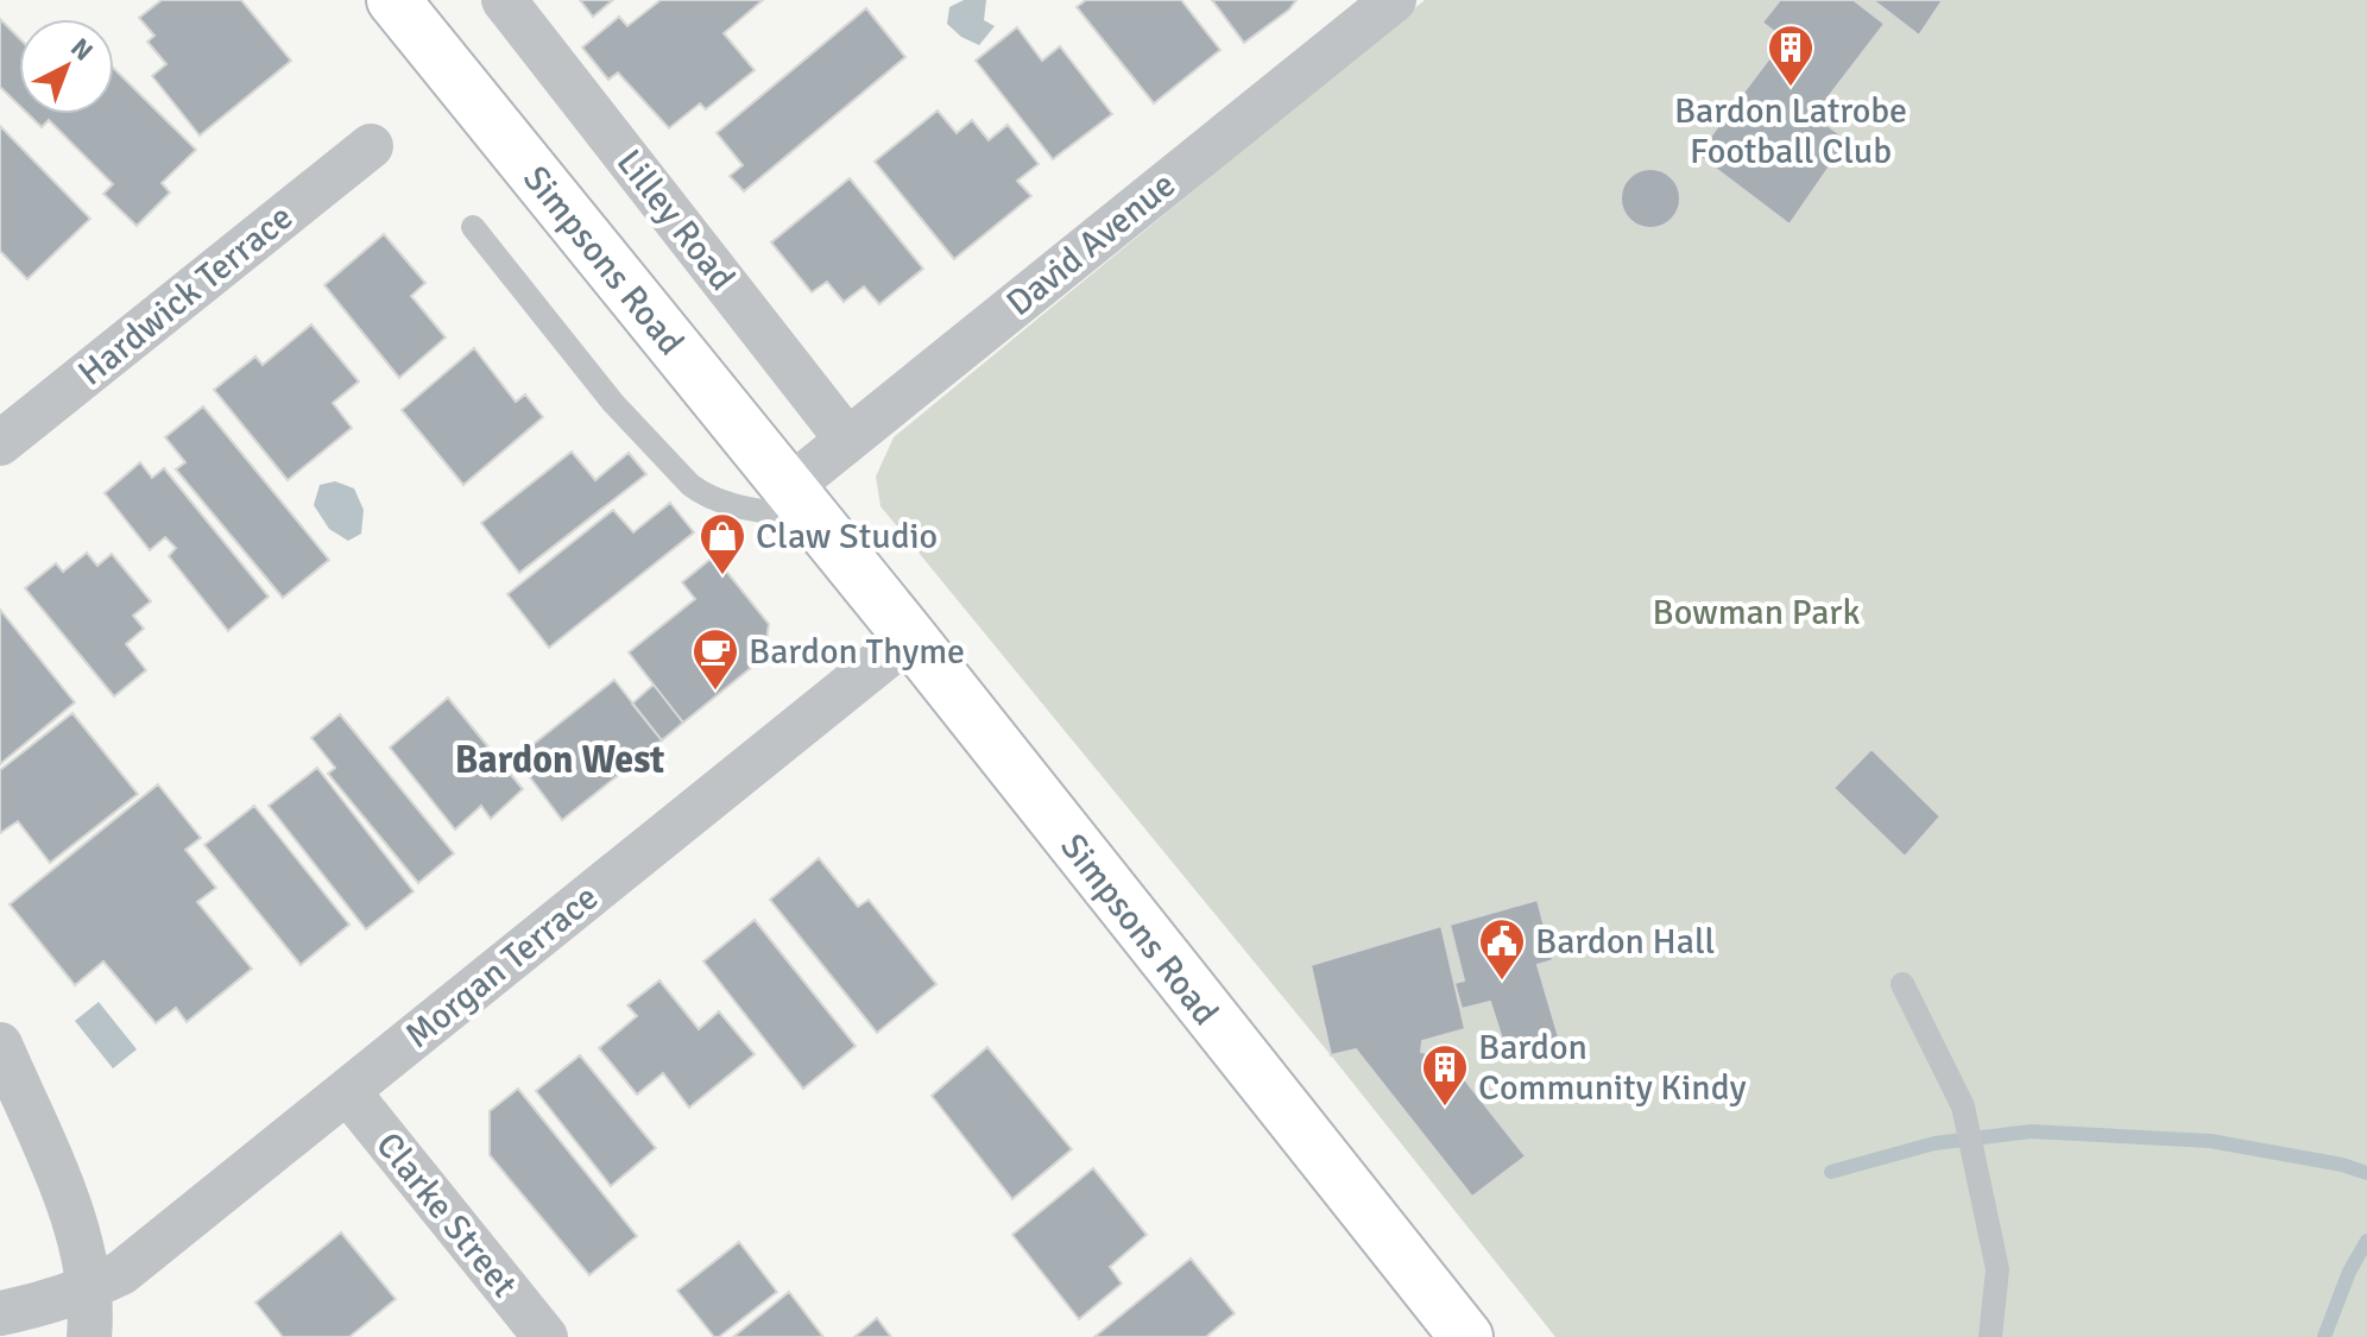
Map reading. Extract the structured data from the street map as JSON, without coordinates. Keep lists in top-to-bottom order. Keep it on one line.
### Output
{"streets":{"main road":["Simpsons Road"],"street":["Lilley Road","David Avenue","Hardwick Terrace","Morgan Terrace","Clarke Street"]},"crossings":[["Lilley Road","David Avenue"],["David Avenue","Simpsons Road"],["Simpsons Road","Morgan Terrace"],["Morgan Terrace","Clarke Street"]],"districts":["Bardon West"],"parks":["Bowman Park"],"places":{"building":["Bardon Latrobe Football Club","Bardon Community Kindy"],"shop":["Claw Studio"],"cafe":["Bardon Thyme"],"public building":["Bardon Hall"]},"north":"top right"}
